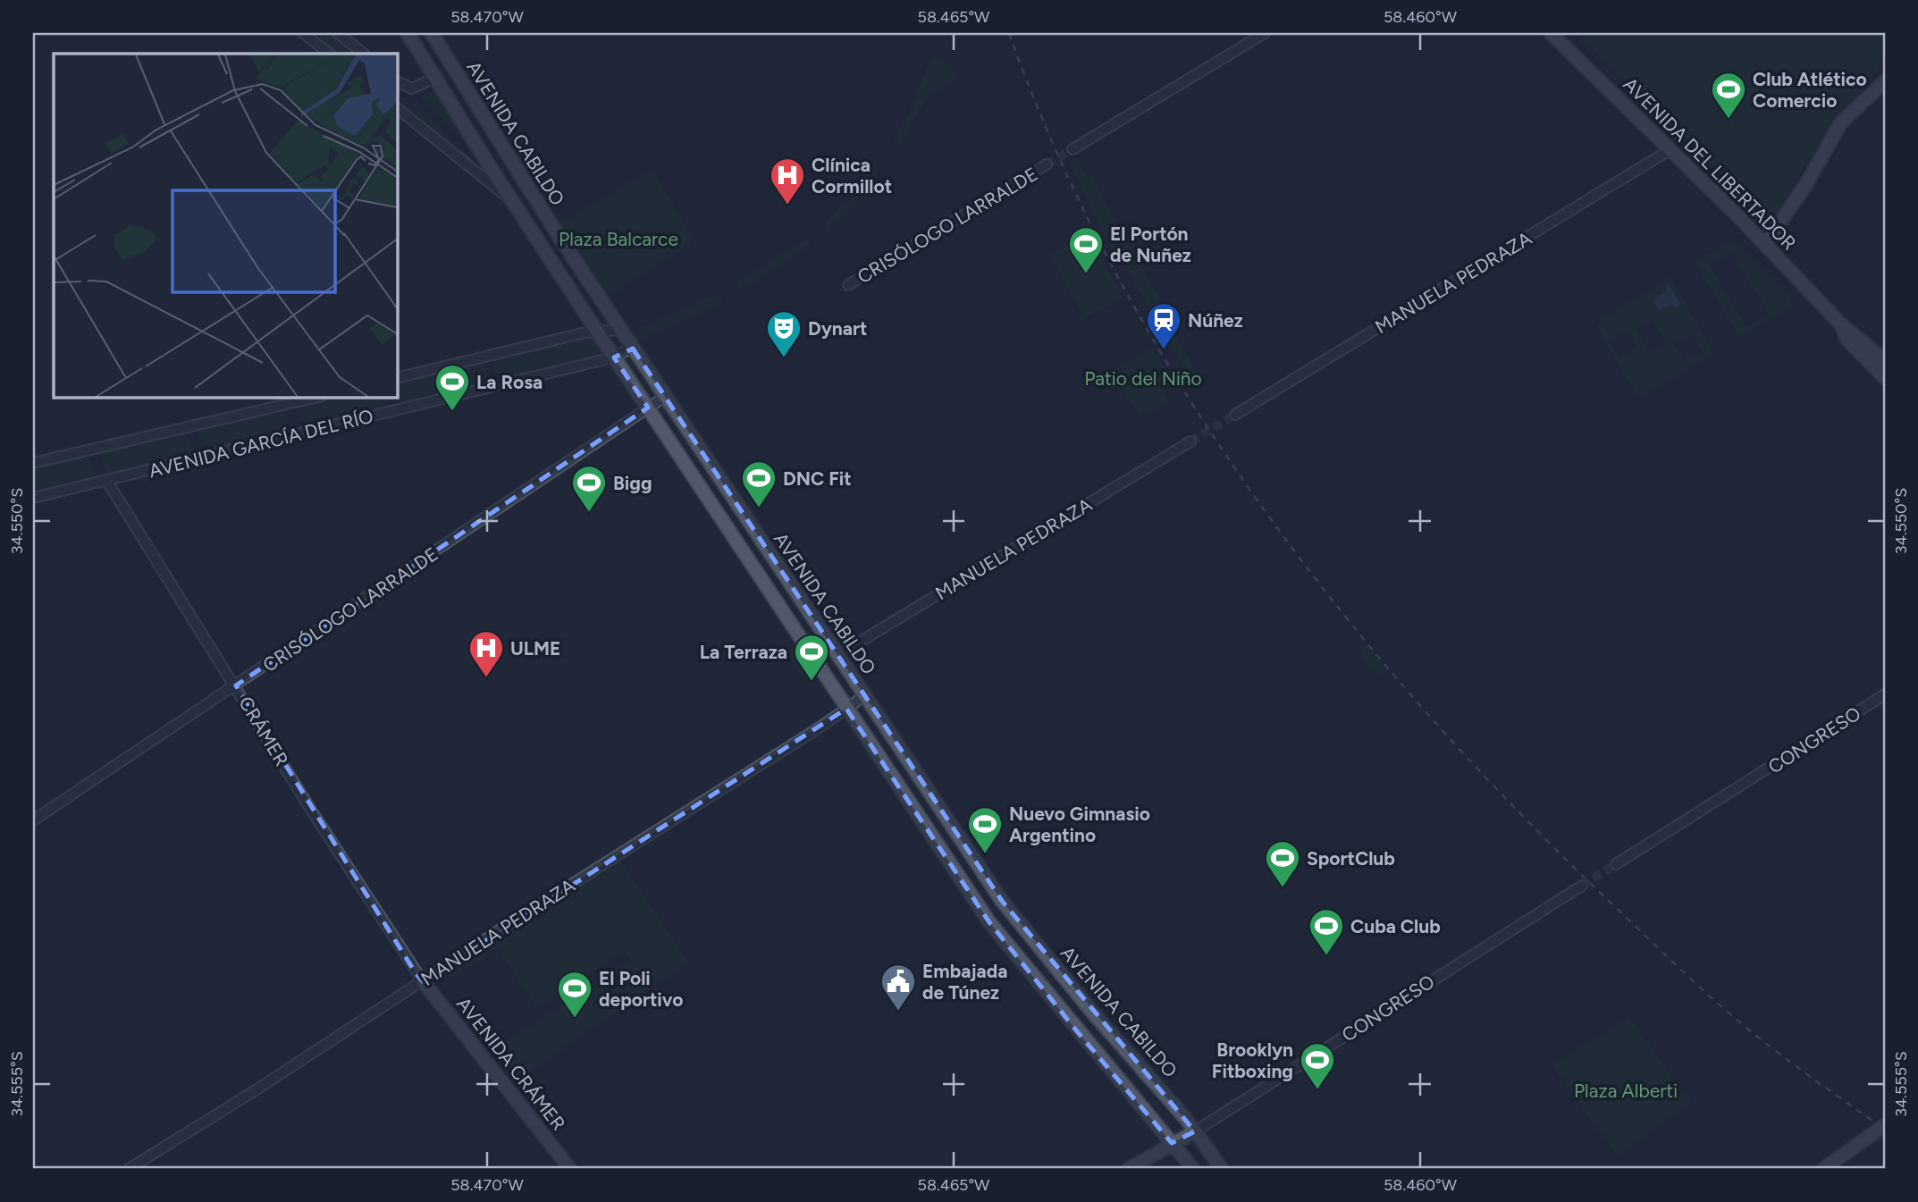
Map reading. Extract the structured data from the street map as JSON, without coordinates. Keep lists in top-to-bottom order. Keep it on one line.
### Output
{"streets":{"main road":["AVENIDA CABILDO","AVENIDA DEL LIBERTADOR","AVENIDA CRÁMER"],"street":["CRISÓLOGO LARRALDE","MANUELA PEDRAZA","AVENIDA GARCÍA DEL RÍO","CRÁMER","CONGRESO"]},"crossings":[["AVENIDA CABILDO","CRISÓLOGO LARRALDE"],["AVENIDA CABILDO","MANUELA PEDRAZA"],["AVENIDA CABILDO","AVENIDA GARCÍA DEL RÍO"],["AVENIDA CABILDO","CONGRESO"],["AVENIDA DEL LIBERTADOR","MANUELA PEDRAZA"],["CRISÓLOGO LARRALDE","CRÁMER"],["MANUELA PEDRAZA","CRÁMER"],["MANUELA PEDRAZA","AVENIDA CRÁMER"],["AVENIDA GARCÍA DEL RÍO","CRÁMER"],["CRÁMER","AVENIDA CRÁMER"]],"parks":["Plaza Balcarce","Patio del Niño","Plaza Alberti"],"places":{"sports":["Club Atlético Comercio","El Portón de Nuñez","La Rosa","DNC Fit","Bigg","La Terraza","Nuevo Gimnasio Argentino","SportClub","Cuba Club","El Poli deportivo","Brooklyn Fitboxing"],"hospital":["Clínica Cormillot","ULME"],"station":["Núñez"],"theatre":["Dynart"],"public building":["Embajada de Túnez"]},"coordinates":["58.470°W","58.465°W","58.460°W","34.550°S","34.555°S"]}
